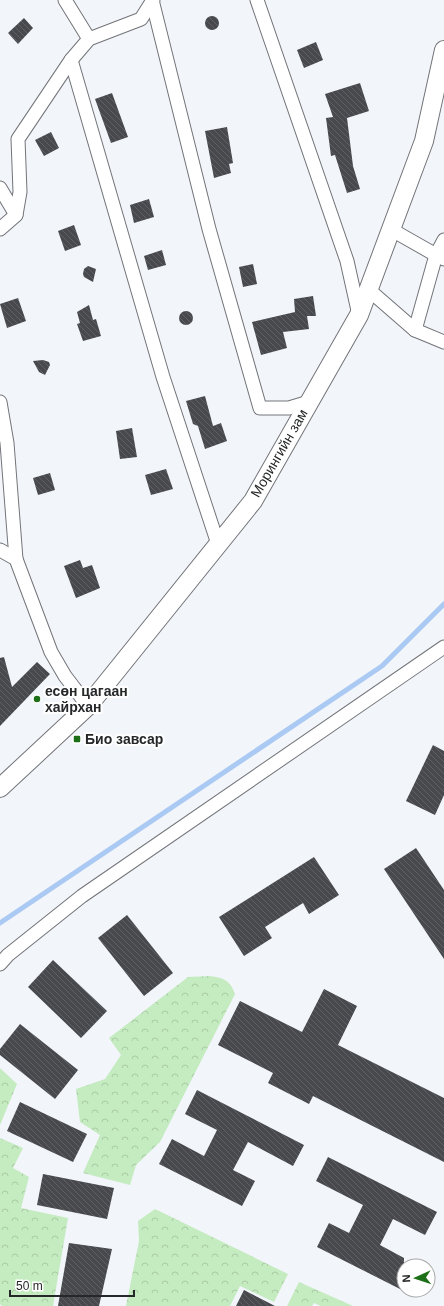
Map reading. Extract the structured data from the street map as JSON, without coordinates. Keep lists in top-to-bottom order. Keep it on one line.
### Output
{"streets":{"main road":["Морингийн зам"]},"places":{"other":["есөн цагаан хайрхан"],"transit":["Био завсар"]},"scale_bar":"50 m","north":"left"}
